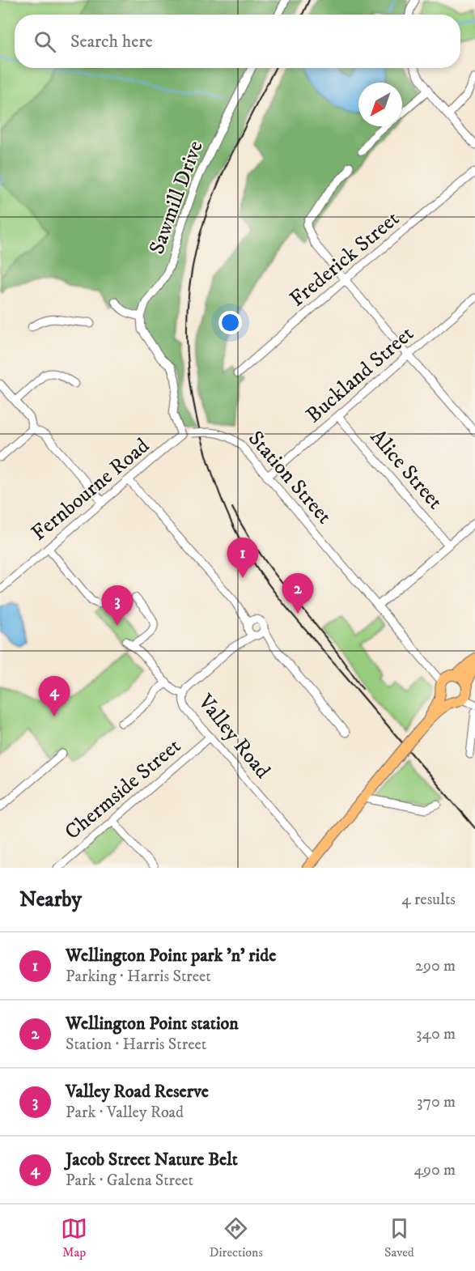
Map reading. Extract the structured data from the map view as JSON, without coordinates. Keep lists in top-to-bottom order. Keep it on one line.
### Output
{"streets":{"street":["Sawmill Drive","Frederick Street","Buckland Street","Alice Street","Station Street","Fernbourne Road","Valley Road","Chermside Street"]},"crossings":[["Buckland Street","Alice Street"],["Buckland Street","Station Street"],["Station Street","Fernbourne Road"],["Valley Road","Chermside Street"]],"north":"bottom left","page":{"search":"Search here","pins":["1","2","3","4"],"heading":["Nearby","4 results"],"list":[{"mark":"1","name":"Wellington Point park 'n' ride","note":"Parking · Harris Street","value":"290 m"},{"mark":"2","name":"Wellington Point station","note":"Station · Harris Street","value":"340 m"},{"mark":"3","name":"Valley Road Reserve","note":"Park · Valley Road","value":"370 m"},{"mark":"4","name":"Jacob Street Nature Belt","note":"Park · Galena Street","value":"490 m"}],"nav":["Map","Directions","Saved"]}}
